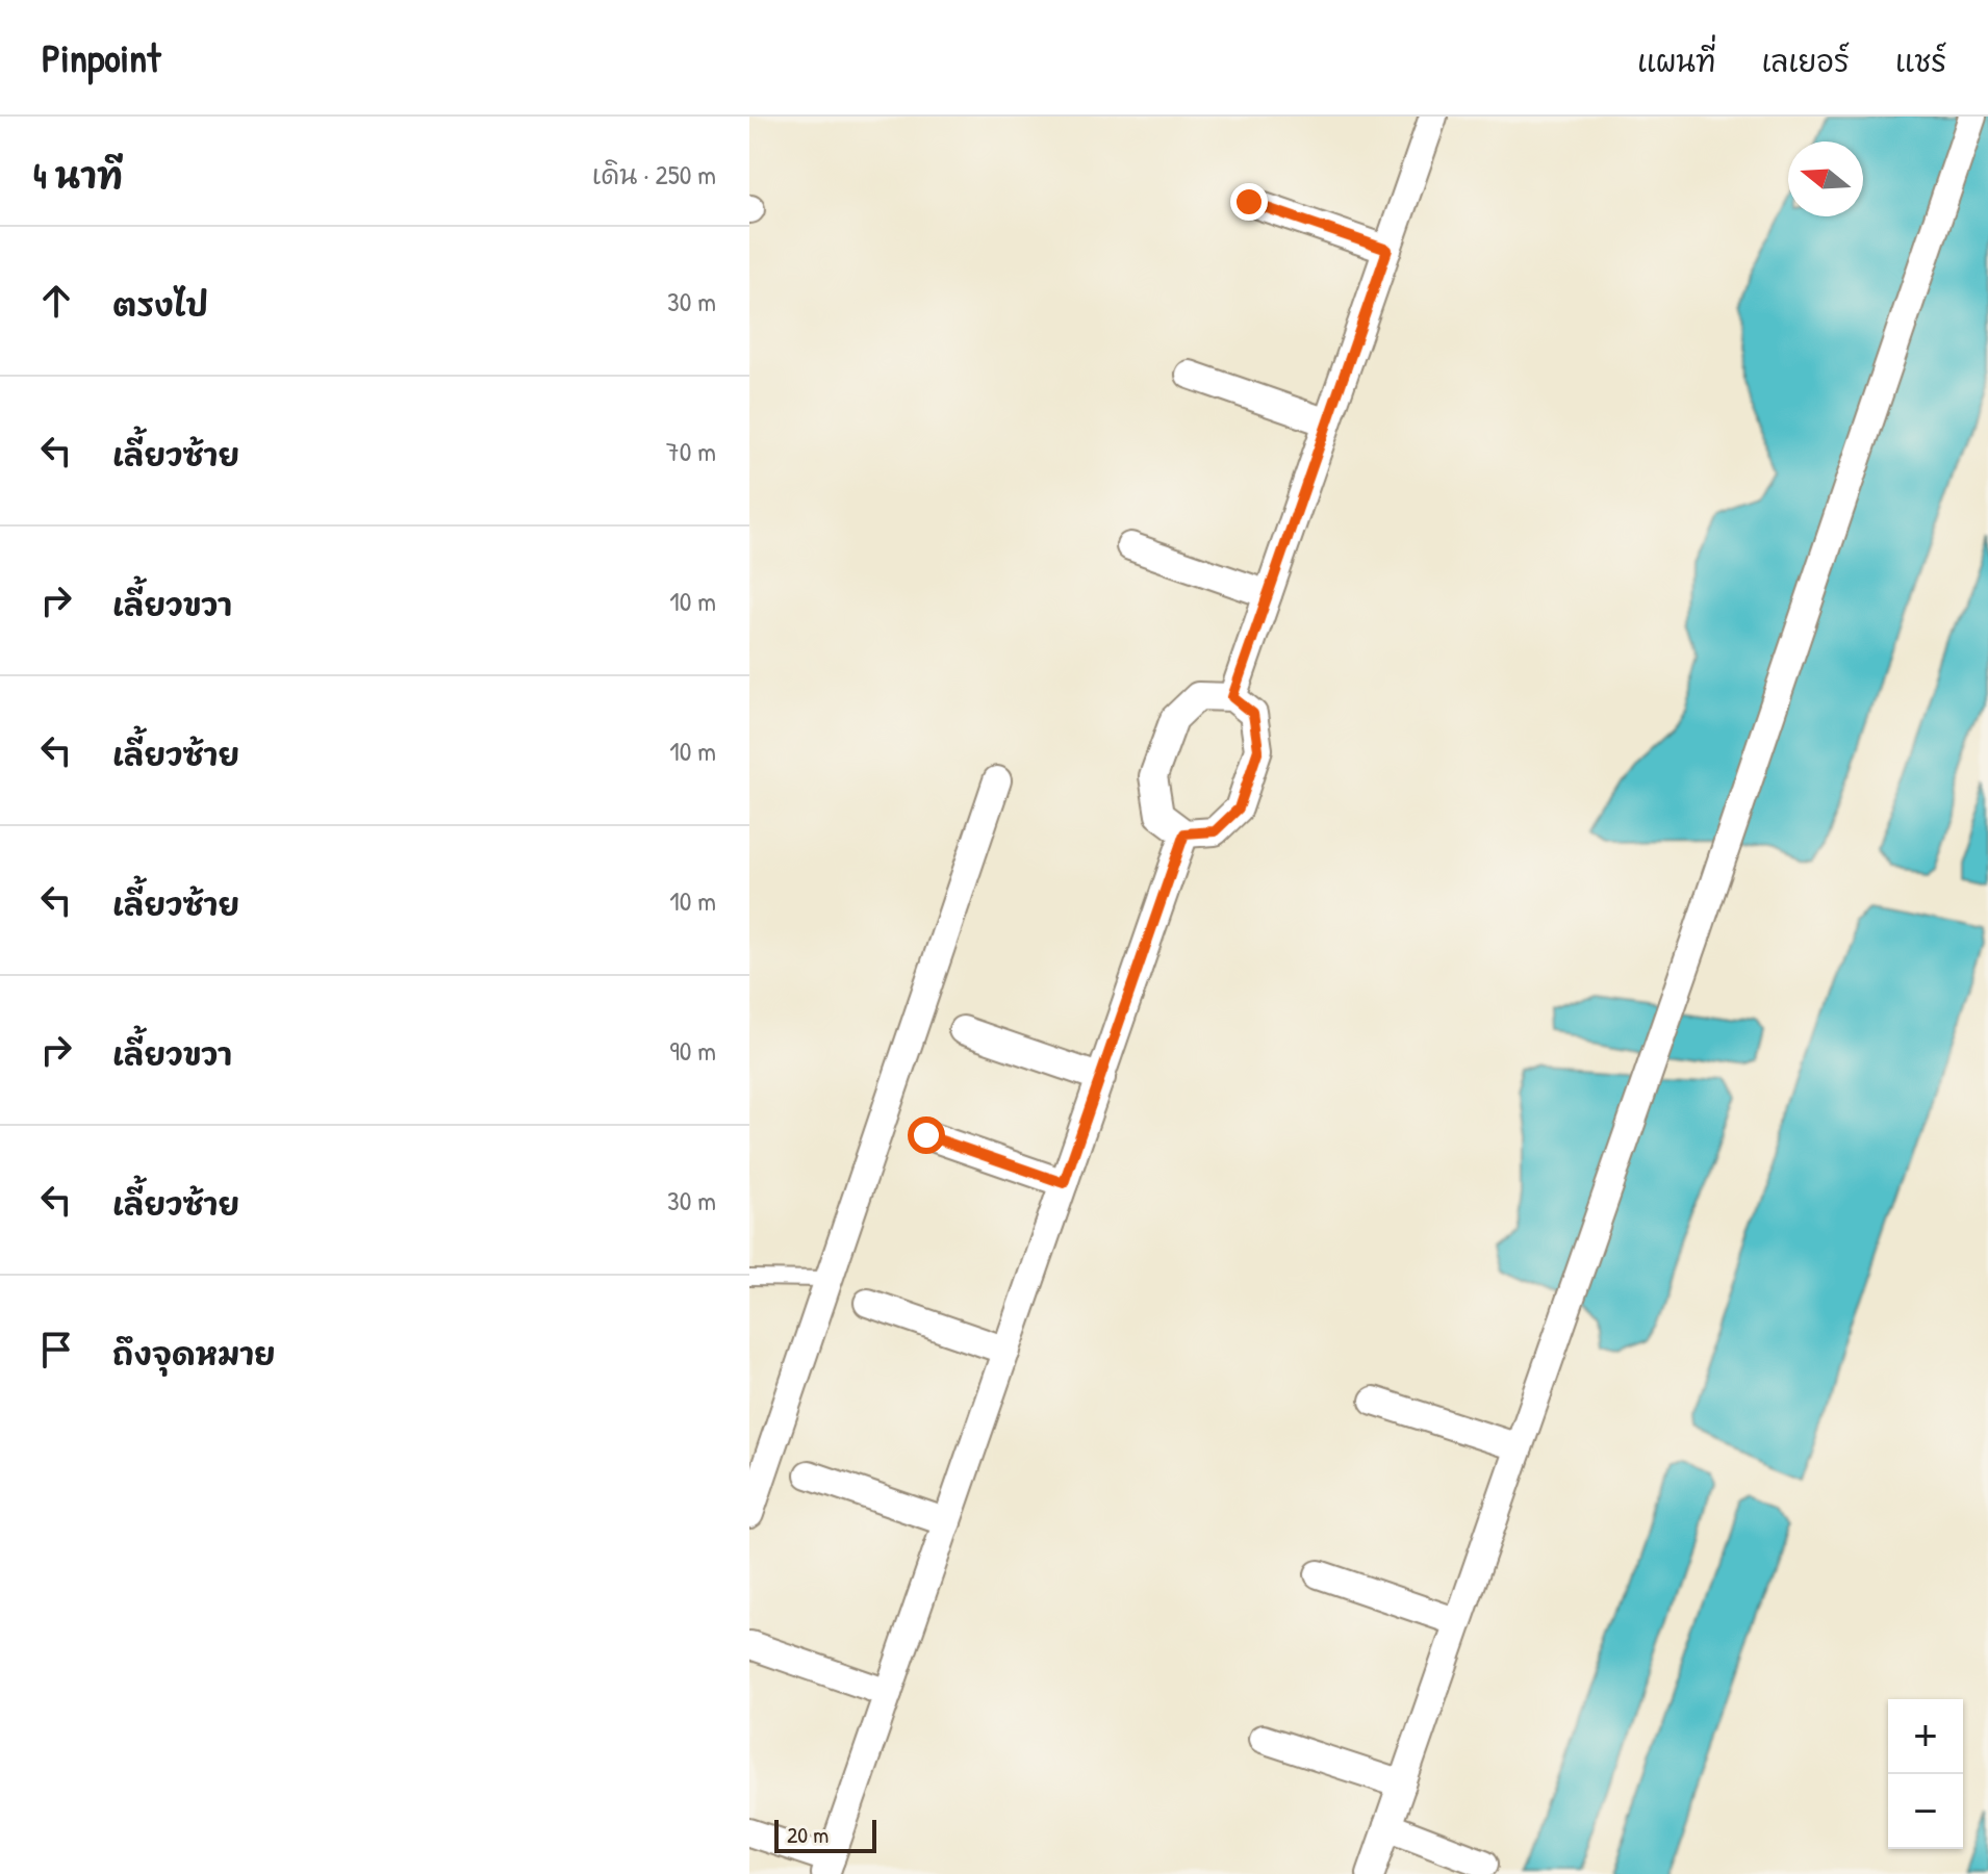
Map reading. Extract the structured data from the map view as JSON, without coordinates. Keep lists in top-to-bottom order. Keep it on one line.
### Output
{"scale_bar":"20 m","north":"left","page":{"header":"Pinpoint","nav":["แผนที่","เลเยอร์","แชร์"],"heading":["4 นาที","เดิน · 250 m"],"list":[["ตรงไป","30 m"],["เลี้ยวซ้าย","70 m"],["เลี้ยวขวา","10 m"],["เลี้ยวซ้าย","10 m"],["เลี้ยวซ้าย","10 m"],["เลี้ยวขวา","90 m"],["เลี้ยวซ้าย","30 m"],"ถึงจุดหมาย"],"map_buttons":["+","−"],"scale":"20 m"}}
